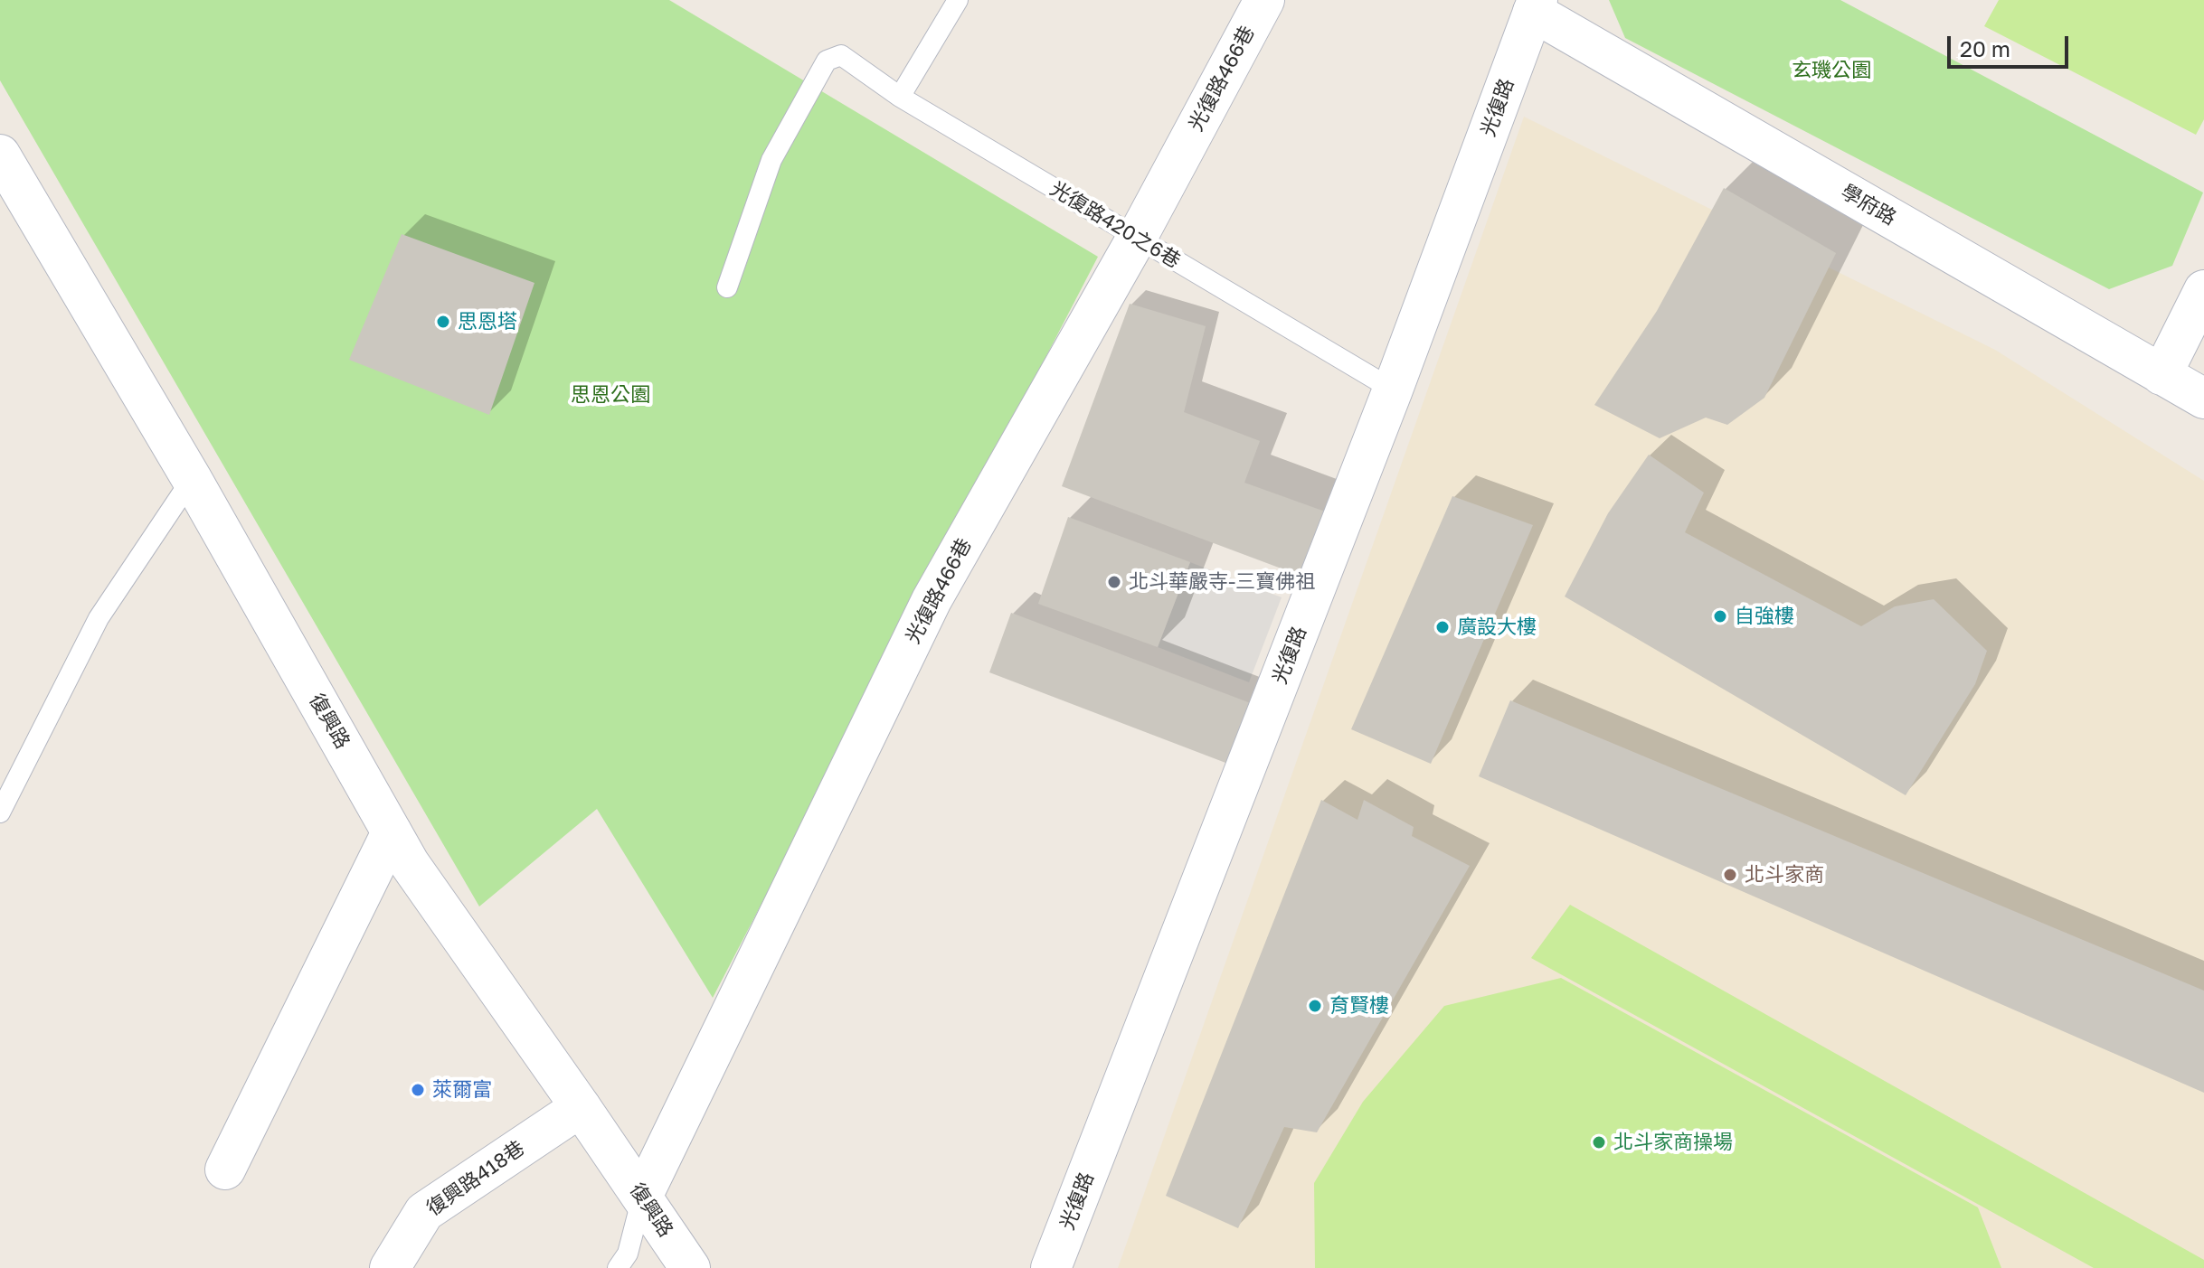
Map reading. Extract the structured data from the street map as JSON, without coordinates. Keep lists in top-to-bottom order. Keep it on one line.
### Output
{"streets":{"street":["光復路466巷","光復路","學府路","復興路","復興路418巷"],"lane":["光復路420之6巷"]},"crossings":[["光復路466巷","光復路420之6巷"],["光復路466巷","復興路"],["光復路","學府路"],["光復路","光復路420之6巷"],["復興路","復興路418巷"]],"parks":["玄璣公園","思恩公園"],"places":["思恩塔","北斗華嚴寺-三寶佛祖","自強樓","廣設大樓","北斗家商","育賢樓","萊爾富","北斗家商操場"],"scale_bar":"20 m"}
